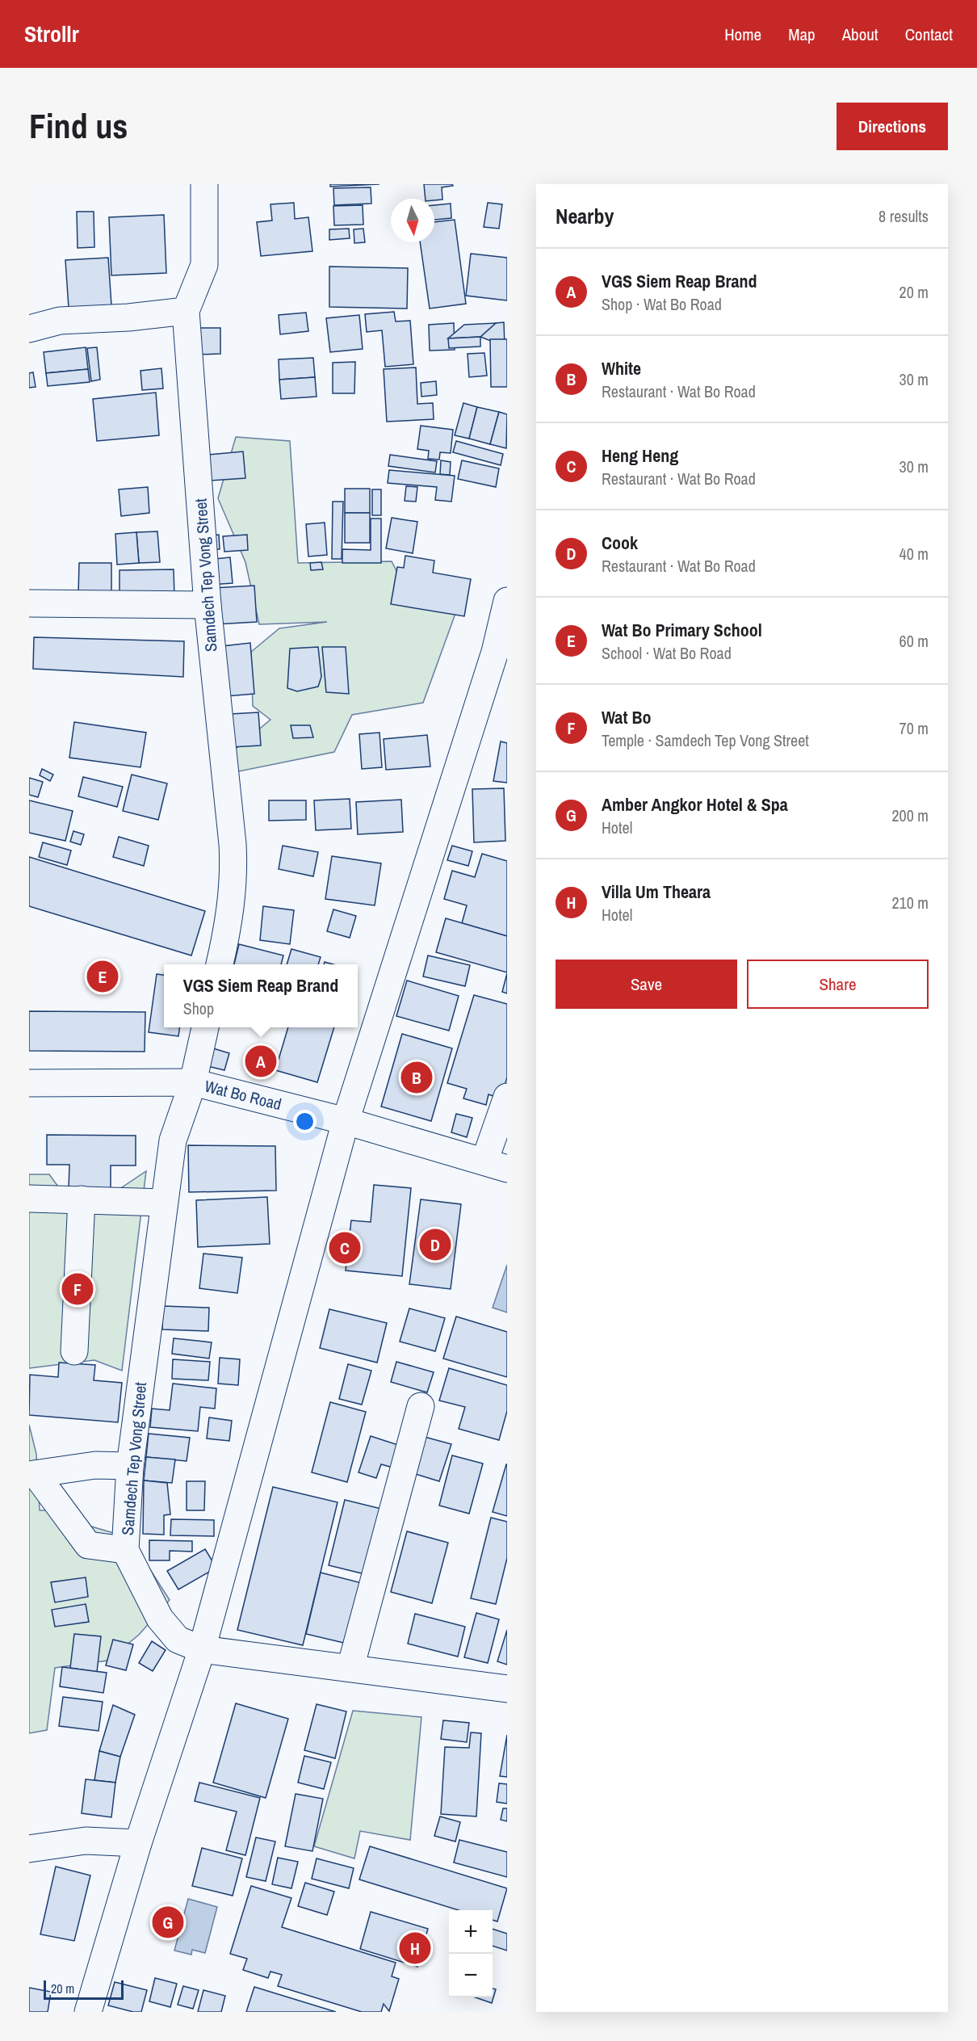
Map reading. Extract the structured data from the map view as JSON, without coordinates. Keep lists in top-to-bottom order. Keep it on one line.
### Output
{"streets":{"street":["Samdech Tep Vong Street","Wat Bo Road"]},"crossings":[["Samdech Tep Vong Street","Wat Bo Road"]],"scale_bar":"20 m","north":"bottom","page":{"header":"Strollr","nav":["Home","Map","About","Contact"],"buttons":["Directions",["Save","Share"]],"title":"Find us","heading":["Nearby","8 results"],"list":[{"mark":"A","name":"VGS Siem Reap Brand","note":"Shop · Wat Bo Road","value":"20 m"},{"mark":"B","name":"White","note":"Restaurant · Wat Bo Road","value":"30 m"},{"mark":"C","name":"Heng Heng","note":"Restaurant · Wat Bo Road","value":"30 m"},{"mark":"D","name":"Cook","note":"Restaurant · Wat Bo Road","value":"40 m"},{"mark":"E","name":"Wat Bo Primary School","note":"School · Wat Bo Road","value":"60 m"},{"mark":"F","name":"Wat Bo","note":"Temple · Samdech Tep Vong Street","value":"70 m"},{"mark":"G","name":"Amber Angkor Hotel & Spa","note":"Hotel","value":"200 m"},{"mark":"H","name":"Villa Um Theara","note":"Hotel","value":"210 m"}],"pins":["E","A","B","D","C","F","G","H"],"popup":["VGS Siem Reap Brand","Shop"],"map_buttons":["+","−"],"scale":"20 m"}}
